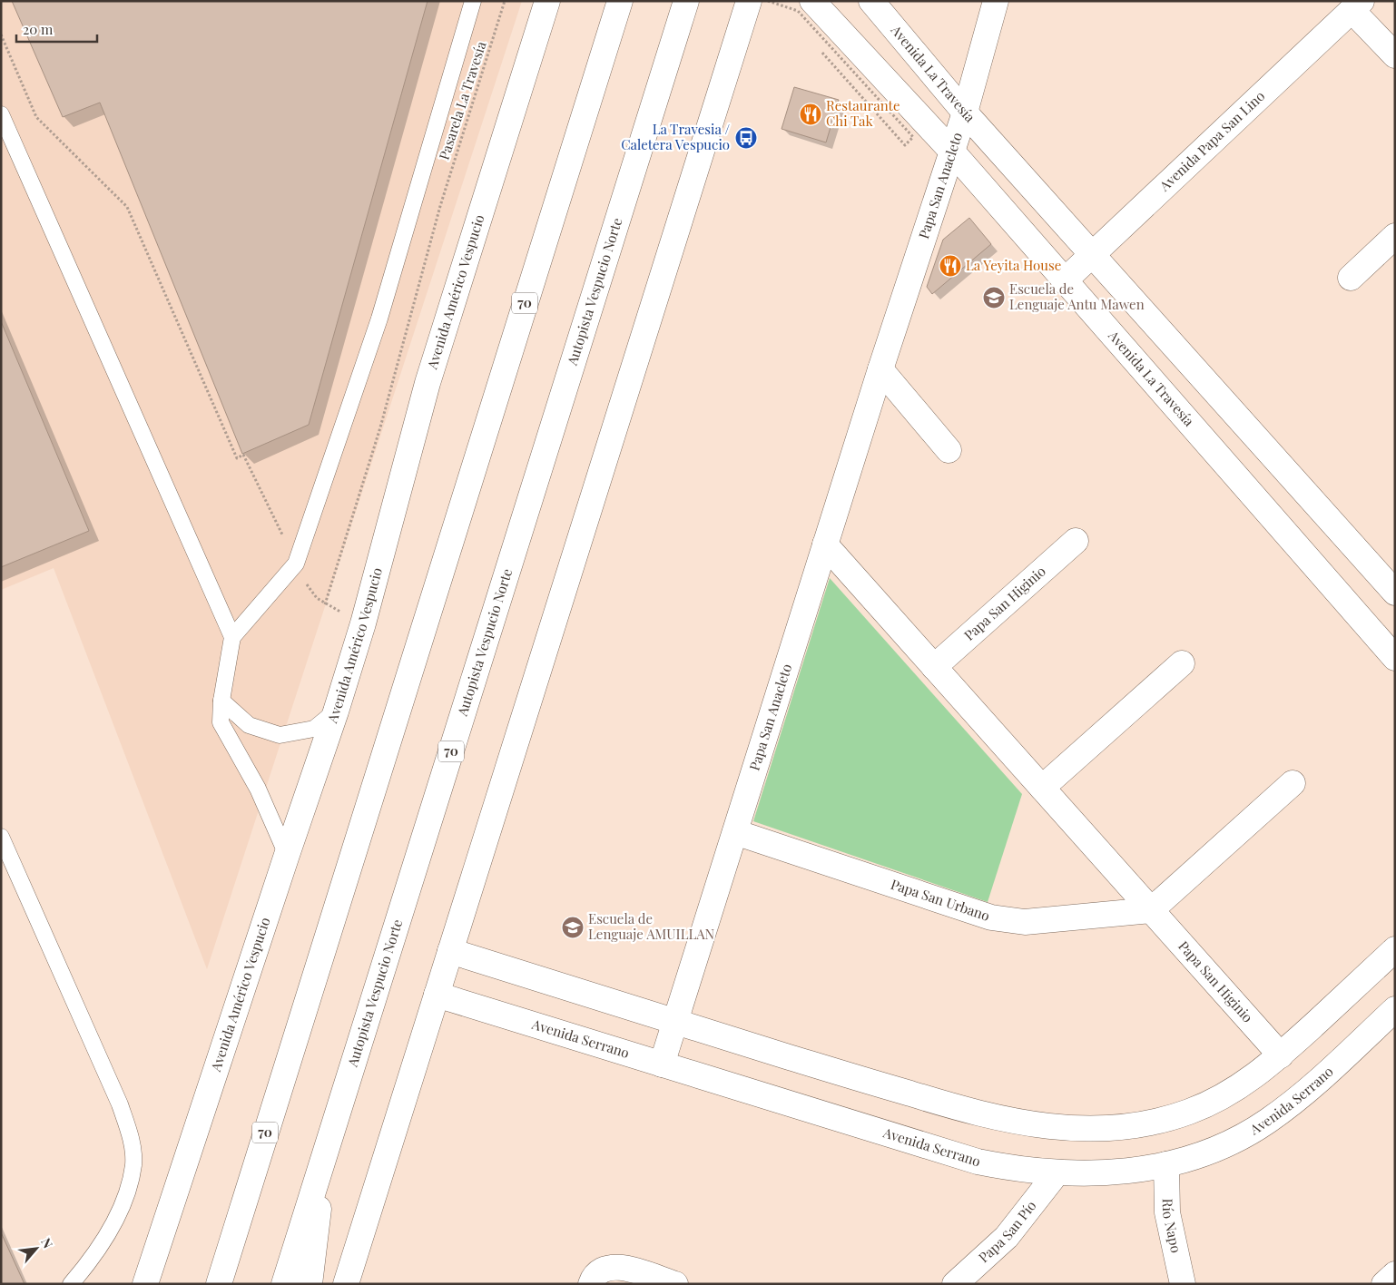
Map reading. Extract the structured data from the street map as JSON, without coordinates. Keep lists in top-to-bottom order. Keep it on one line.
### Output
{"streets":{"main road":["Avenida La Travesía","Avenida Papa San Lino","Papa San Anacleto","Avenida Américo Vespucio","Autopista Vespucio Norte","70","Papa San Higinio","Papa San Urbano","Avenida Serrano","Río Napo","Papa San Pío"],"path":["Pasarela La Travesía"]},"crossings":[["Avenida La Travesía","Avenida Papa San Lino"],["Avenida La Travesía","Papa San Anacleto"],["Papa San Anacleto","Papa San Higinio"],["Papa San Anacleto","Papa San Urbano"],["Papa San Anacleto","Avenida Serrano"],["Papa San Higinio","Papa San Urbano"],["Avenida Serrano","Río Napo"],["Avenida Serrano","Papa San Pío"]],"places":{"restaurant":["Restaurante Chi Tak","La Yeyita House"],"bus stop":["La Travesia / Caletera Vespucio"],"school or university":["Escuela de Lenguaje Antu Mawen","Escuela de Lenguaje AMUILLAN"]},"scale_bar":"20 m","north":"top right"}
